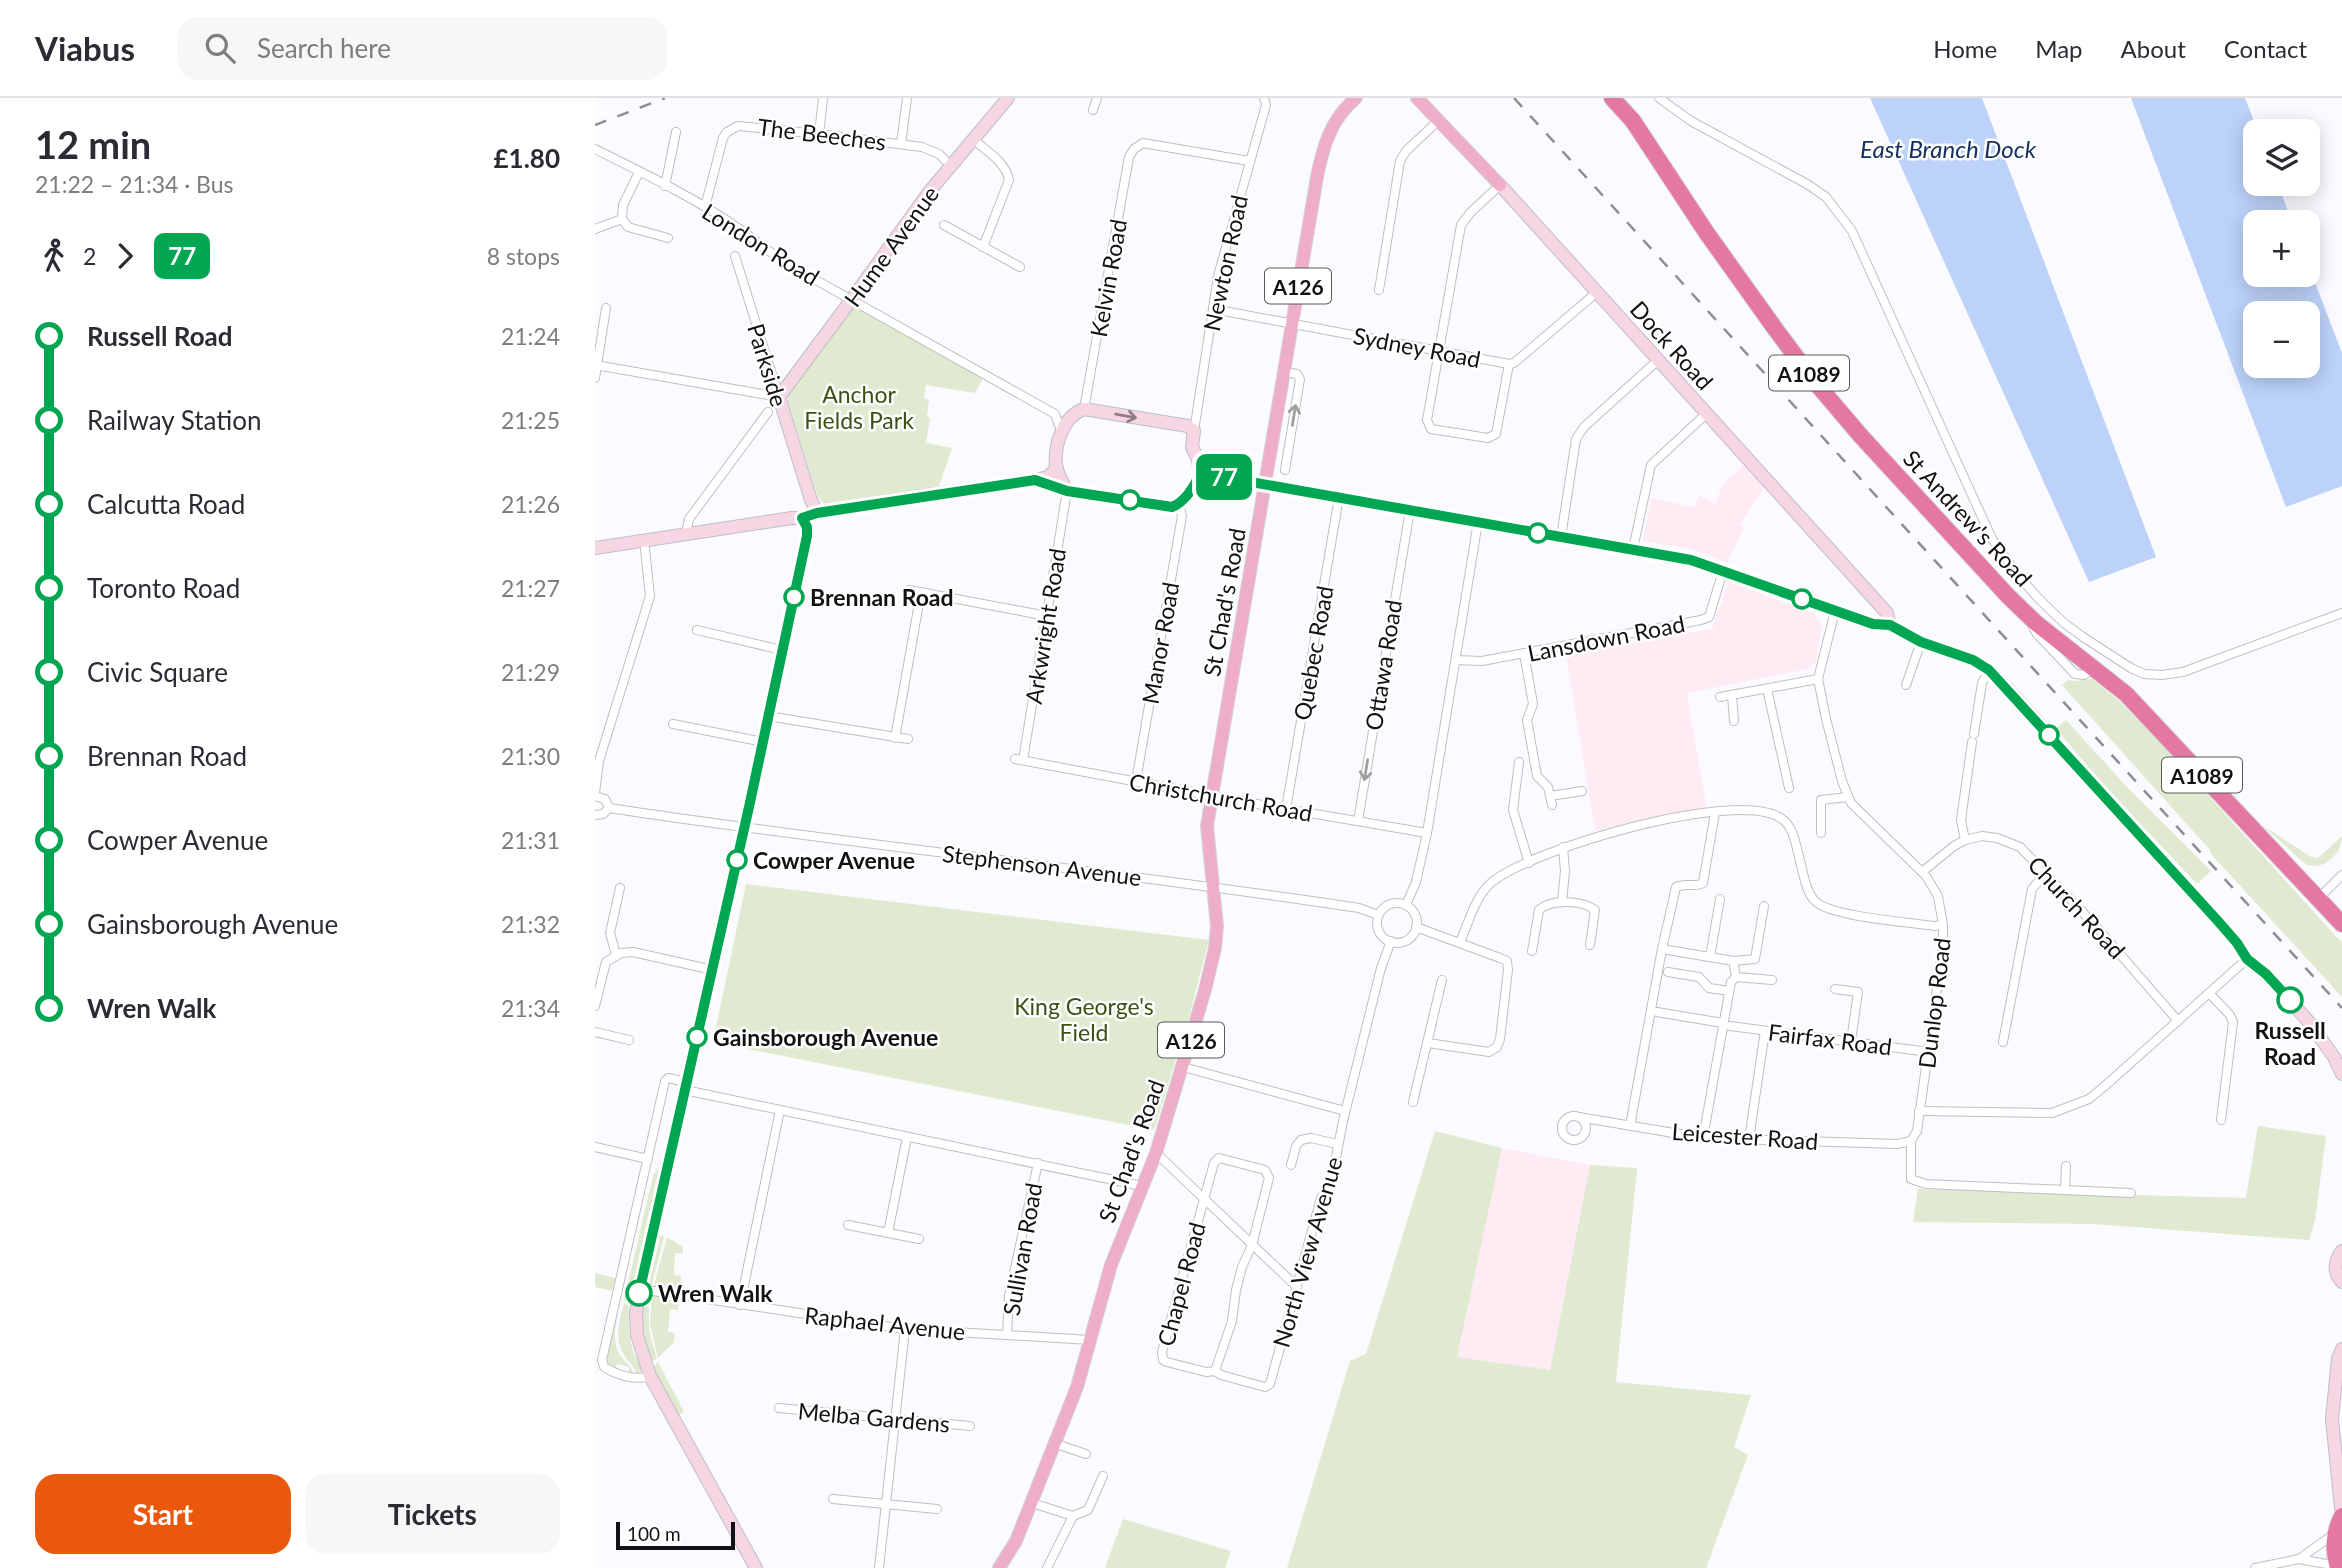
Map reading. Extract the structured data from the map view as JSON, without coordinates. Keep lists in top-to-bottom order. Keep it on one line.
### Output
{"streets":{"highway":["A1089","St Andrew's Road"],"main road":["A126","Dock Road","St Chad's Road"],"street":["The Beeches","London Road","Hume Avenue","Newton Road","Kelvin Road","Sydney Road","Parkside","Arkwright Road","Lansdown Road","Manor Road","Quebec Road","Ottawa Road","Christchurch Road","Stephenson Avenue","Church Road","Dunlop Road","Fairfax Road","Leicester Road","Sullivan Road","North View Avenue","Chapel Road","Raphael Avenue","Melba Gardens"]},"crossings":[["The Beeches","London Road"],["The Beeches","Hume Avenue"],["London Road","Hume Avenue"],["Hume Avenue","Parkside"],["Newton Road","Kelvin Road"],["Newton Road","Sydney Road"],["A126","Sydney Road"],["A126","St Chad's Road"],["Dock Road","Sydney Road"],["St Chad's Road","Christchurch Road"],["St Chad's Road","Stephenson Avenue"],["St Chad's Road","Raphael Avenue"],["Arkwright Road","Christchurch Road"],["Manor Road","Christchurch Road"],["Quebec Road","Christchurch Road"],["Ottawa Road","Christchurch Road"],["Stephenson Avenue","North View Avenue"],["Dunlop Road","Fairfax Road"],["Dunlop Road","Leicester Road"],["Sullivan Road","Raphael Avenue"],["North View Avenue","Chapel Road"]],"water":["East Branch Dock"],"parks":["Anchor Fields Park","King George's Field"],"places":["Brennan Road","Cowper Avenue","Russell Road","Gainsborough Avenue","Wren Walk"],"lines":["bus line 77"],"scale_bar":"100 m","page":{"header":"Viabus","search":"Search here","nav":["Home","Map","About","Contact"],"heading":["12 min","21:22 – 21:34 · Bus","£1.80"],"on_map":"77","map_buttons":["+","−"],"legs":["2","77","8 stops"],"list":[{"name":"Russell Road","value":"21:24"},{"name":"Railway Station","value":"21:25"},{"name":"Calcutta Road","value":"21:26"},{"name":"Toronto Road","value":"21:27"},{"name":"Civic Square","value":"21:29"},{"name":"Brennan Road","value":"21:30"},{"name":"Cowper Avenue","value":"21:31"},{"name":"Gainsborough Avenue","value":"21:32"},{"name":"Wren Walk","value":"21:34"}],"buttons":["Start","Tickets"],"scale":"100 m"}}
